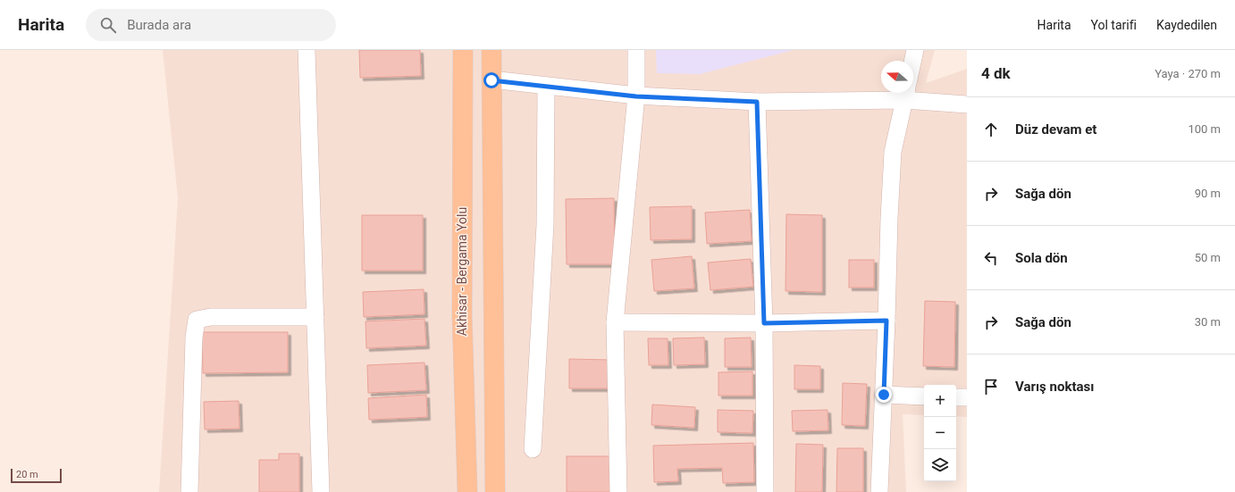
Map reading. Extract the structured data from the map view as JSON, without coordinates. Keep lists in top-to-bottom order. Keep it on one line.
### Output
{"streets":{"main road":["Akhisar - Bergama Yolu"]},"scale_bar":"20 m","north":"left","page":{"header":"Harita","search":"Burada ara","nav":["Harita","Yol tarifi","Kaydedilen"],"heading":["4 dk","Yaya · 270 m"],"list":[["Düz devam et","100 m"],["Sağa dön","90 m"],["Sola dön","50 m"],["Sağa dön","30 m"],"Varış noktası"],"map_buttons":["+","−"],"scale":"20 m"}}
